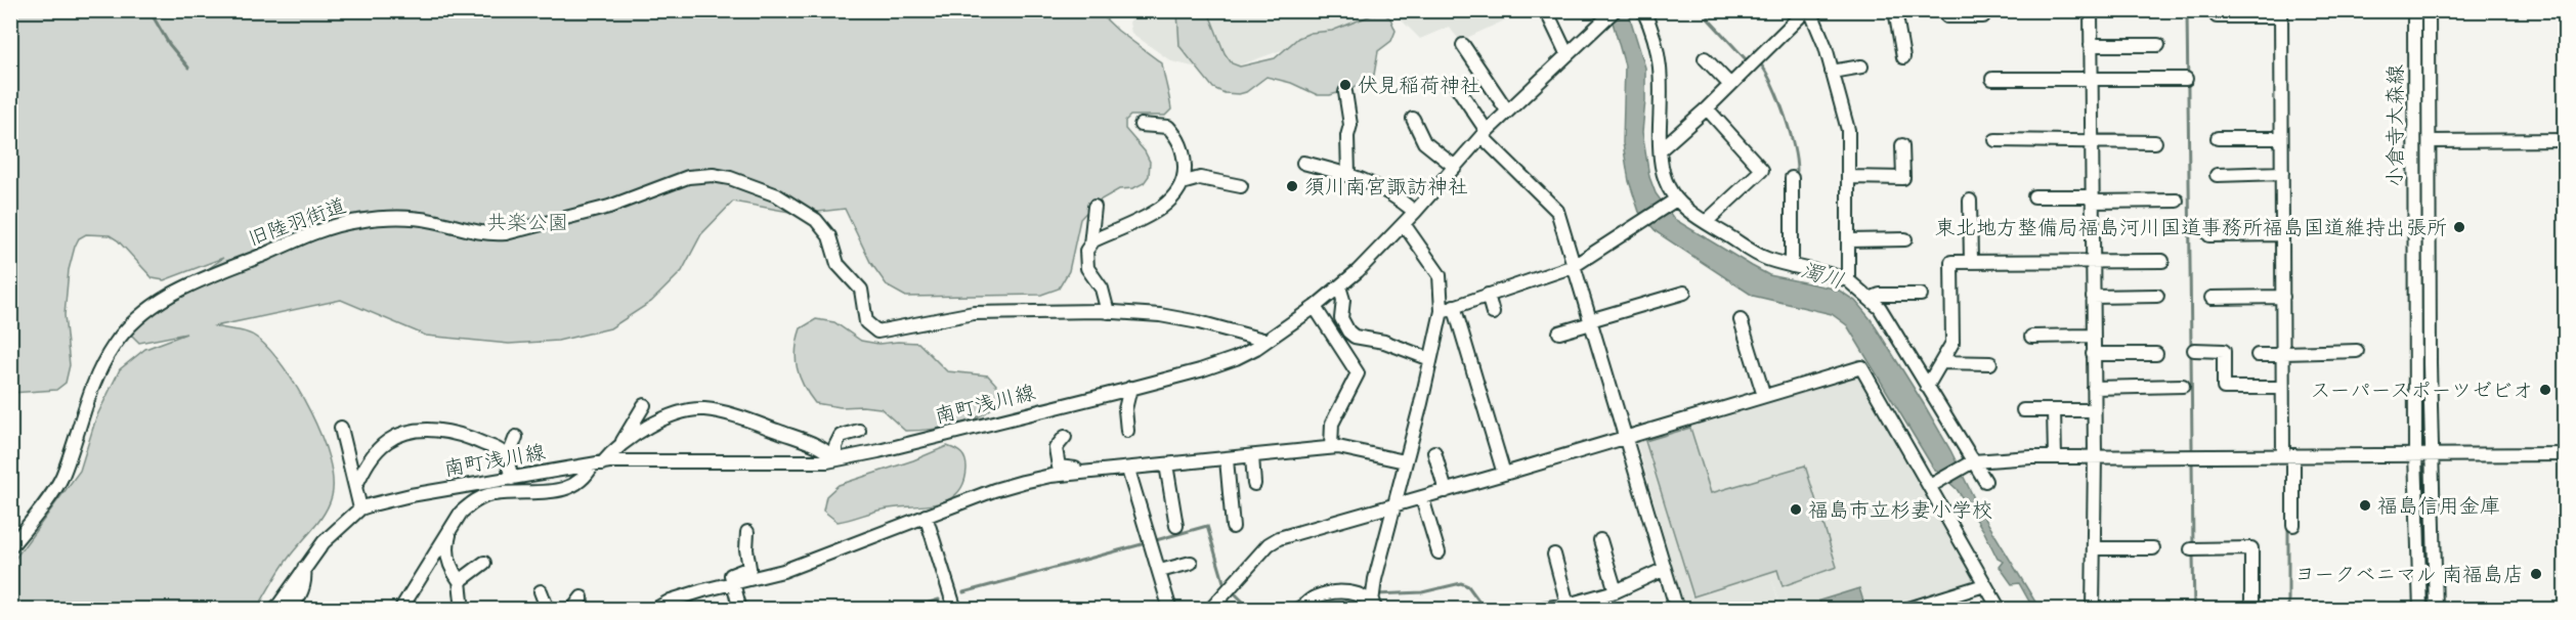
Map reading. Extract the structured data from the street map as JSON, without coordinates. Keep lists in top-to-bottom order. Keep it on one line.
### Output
{"streets":{"street":["小倉寺大森線","旧陸羽街道","南町浅川線"]},"water":["濁川"],"parks":["共楽公園"],"places":["伏見稲荷神社","須川南宮諏訪神社","東北地方整備局福島河川国道事務所福島国道維持出張所","スーパースポーツゼビオ","福島信用金庫","福島市立杉妻小学校","ヨークベニマル 南福島店"]}
